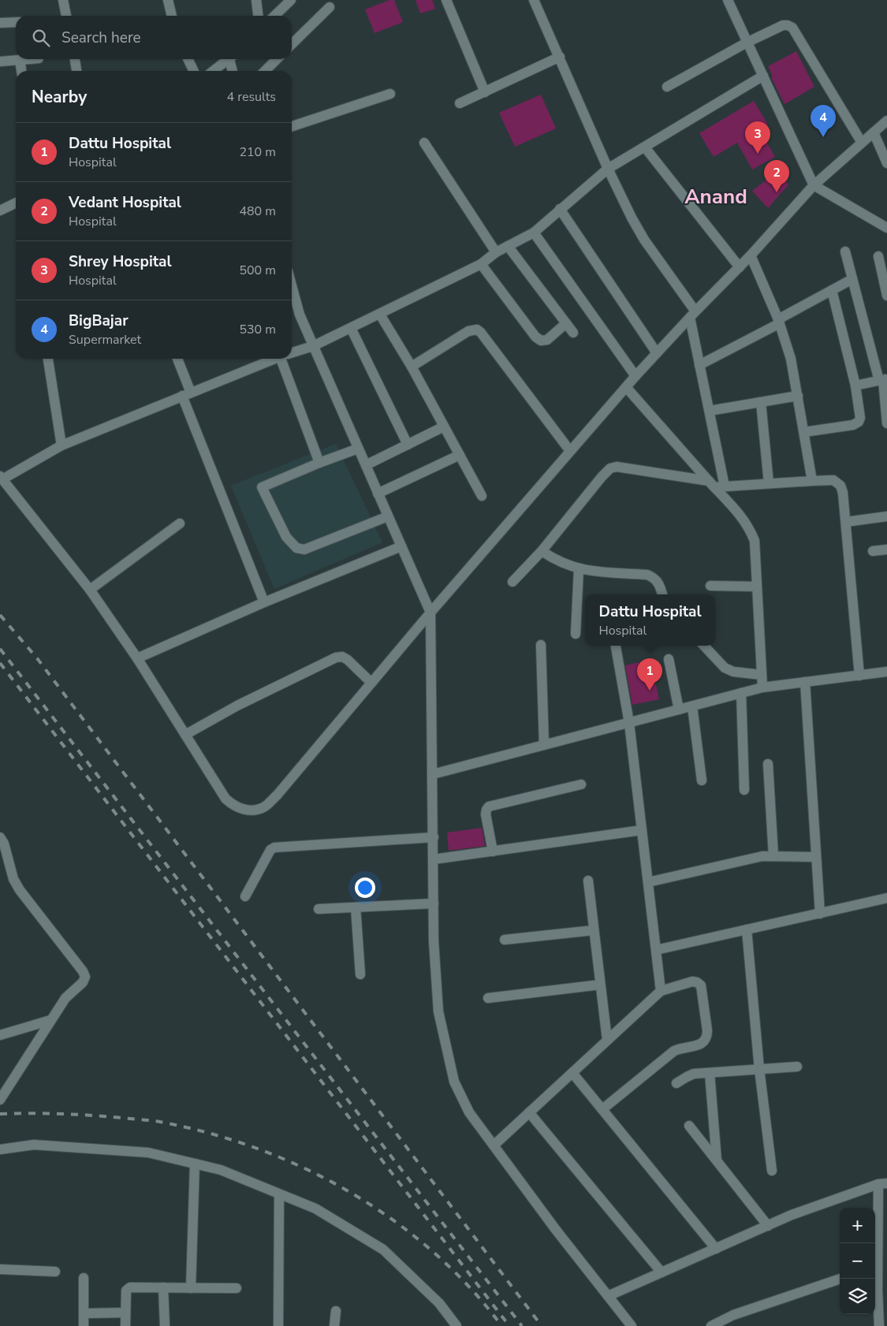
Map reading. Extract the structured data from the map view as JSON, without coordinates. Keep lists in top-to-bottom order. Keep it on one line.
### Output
{"districts":["Anand"],"page":{"search":"Search here","heading":["Nearby","4 results"],"pins":["4","3","2","1"],"list":[{"mark":"1","name":"Dattu Hospital","note":"Hospital","value":"210 m"},{"mark":"2","name":"Vedant Hospital","note":"Hospital","value":"480 m"},{"mark":"3","name":"Shrey Hospital","note":"Hospital","value":"500 m"},{"mark":"4","name":"BigBajar","note":"Supermarket","value":"530 m"}],"popup":["Dattu Hospital","Hospital"],"map_buttons":["+","−"]}}
